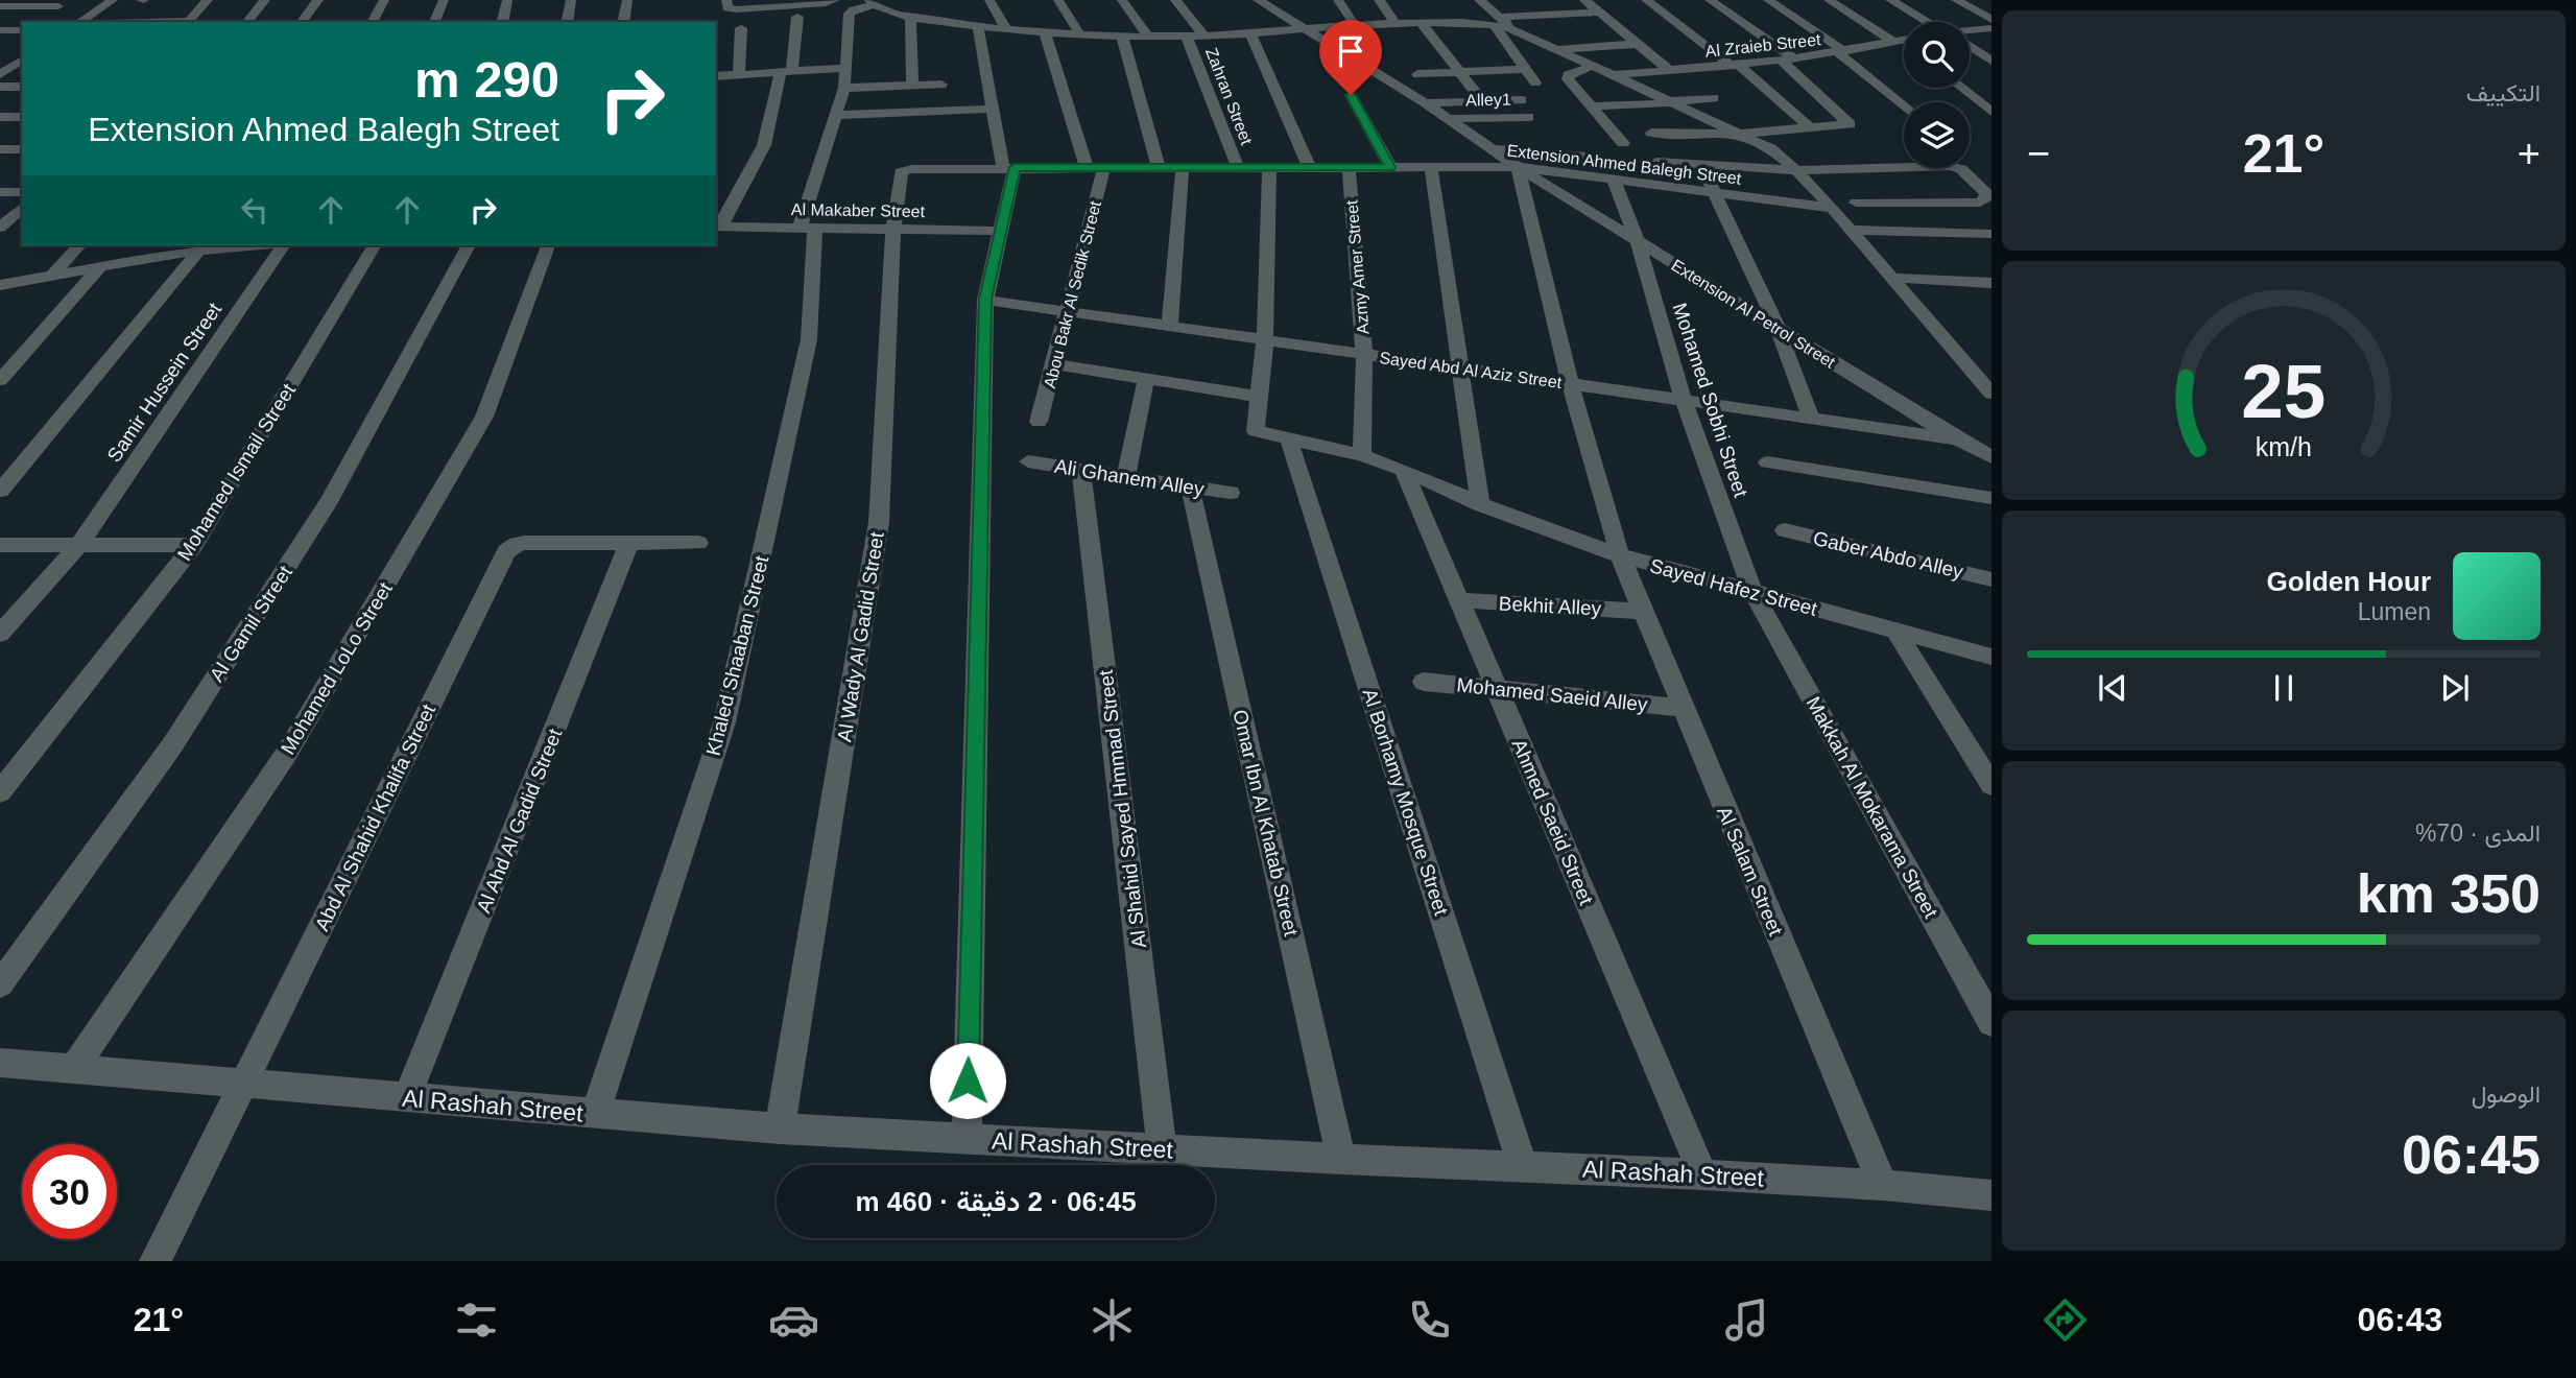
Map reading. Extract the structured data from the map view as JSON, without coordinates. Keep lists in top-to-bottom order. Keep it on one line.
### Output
{"streets":{"street":["Al Zraieb Street","Zahran Street","Alley1","Extension Ahmed Balegh Street","Al Makaber Street","Azmy Amer Street","Abou Bakr Al Sedik Street","Extension Al Petrol Street","Sayed Abd Al Aziz Street","Samir Hussein Street","Mohamed Sobhi Street","Mohamed Ismail Street","Ali Ghanem Alley","Gaber Abdo Alley","Sayed Hafez Street","Bekhit Alley","Al Gamil Street","Al Wady Al Gadid Street","Khaled Shaaban Street","Mohamed LoLo Street","Mohamed Saeid Alley","Al Borhamy Mosque Street","Makkah Al Mokarama Street","Al Shahid Sayed Hmmad Street","Abd Al Shahid Khalifa Street","Al Ahd Al Gadid Street","Ahmed Saeid Street","Omar Ibn Al Khatab Street","Al Salam Street","Al Rashah Street"]},"crossings":[["Zahran Street","Extension Ahmed Balegh Street"],["Alley1","Extension Al Petrol Street"],["Extension Ahmed Balegh Street","Azmy Amer Street"],["Extension Ahmed Balegh Street","Abou Bakr Al Sedik Street"],["Extension Ahmed Balegh Street","Extension Al Petrol Street"],["Extension Ahmed Balegh Street","Mohamed Sobhi Street"],["Extension Ahmed Balegh Street","Al Wady Al Gadid Street"],["Extension Ahmed Balegh Street","Al Salam Street"],["Al Makaber Street","Al Wady Al Gadid Street"],["Al Makaber Street","Khaled Shaaban Street"],["Azmy Amer Street","Sayed Abd Al Aziz Street"],["Azmy Amer Street","Sayed Hafez Street"],["Abou Bakr Al Sedik Street","Sayed Abd Al Aziz Street"],["Extension Al Petrol Street","Sayed Abd Al Aziz Street"],["Extension Al Petrol Street","Mohamed Sobhi Street"],["Extension Al Petrol Street","Al Salam Street"],["Sayed Abd Al Aziz Street","Mohamed Sobhi Street"],["Sayed Abd Al Aziz Street","Al Salam Street"],["Mohamed Sobhi Street","Sayed Hafez Street"],["Mohamed Sobhi Street","Makkah Al Mokarama Street"],["Ali Ghanem Alley","Al Shahid Sayed Hmmad Street"],["Ali Ghanem Alley","Omar Ibn Al Khatab Street"],["Sayed Hafez Street","Al Borhamy Mosque Street"],["Sayed Hafez Street","Makkah Al Mokarama Street"],["Sayed Hafez Street","Ahmed Saeid Street"],["Sayed Hafez Street","Al Salam Street"],["Bekhit Alley","Ahmed Saeid Street"],["Bekhit Alley","Al Salam Street"],["Al Wady Al Gadid Street","Al Rashah Street"],["Khaled Shaaban Street","Al Rashah Street"],["Mohamed LoLo Street","Al Rashah Street"],["Mohamed Saeid Alley","Ahmed Saeid Street"],["Mohamed Saeid Alley","Al Salam Street"],["Al Borhamy Mosque Street","Al Rashah Street"],["Al Shahid Sayed Hmmad Street","Al Rashah Street"],["Abd Al Shahid Khalifa Street","Al Ahd Al Gadid Street"],["Abd Al Shahid Khalifa Street","Al Rashah Street"],["Al Ahd Al Gadid Street","Al Rashah Street"],["Ahmed Saeid Street","Al Rashah Street"],["Omar Ibn Al Khatab Street","Al Rashah Street"],["Al Salam Street","Al Rashah Street"]],"page":{"tile":["التكييف",["المدى · 70%","350 km"],["الوصول","06:45"]],"turn":["290 m","Extension Ahmed Balegh Street"],"heat":["−","21°","+"],"song":["Golden Hour","Lumen"],"limit":"30","trip":"06:45 · 2 دقيقة · 460 m","tabs":["06:43","21°"],"gauge":["25","km/h"]}}
